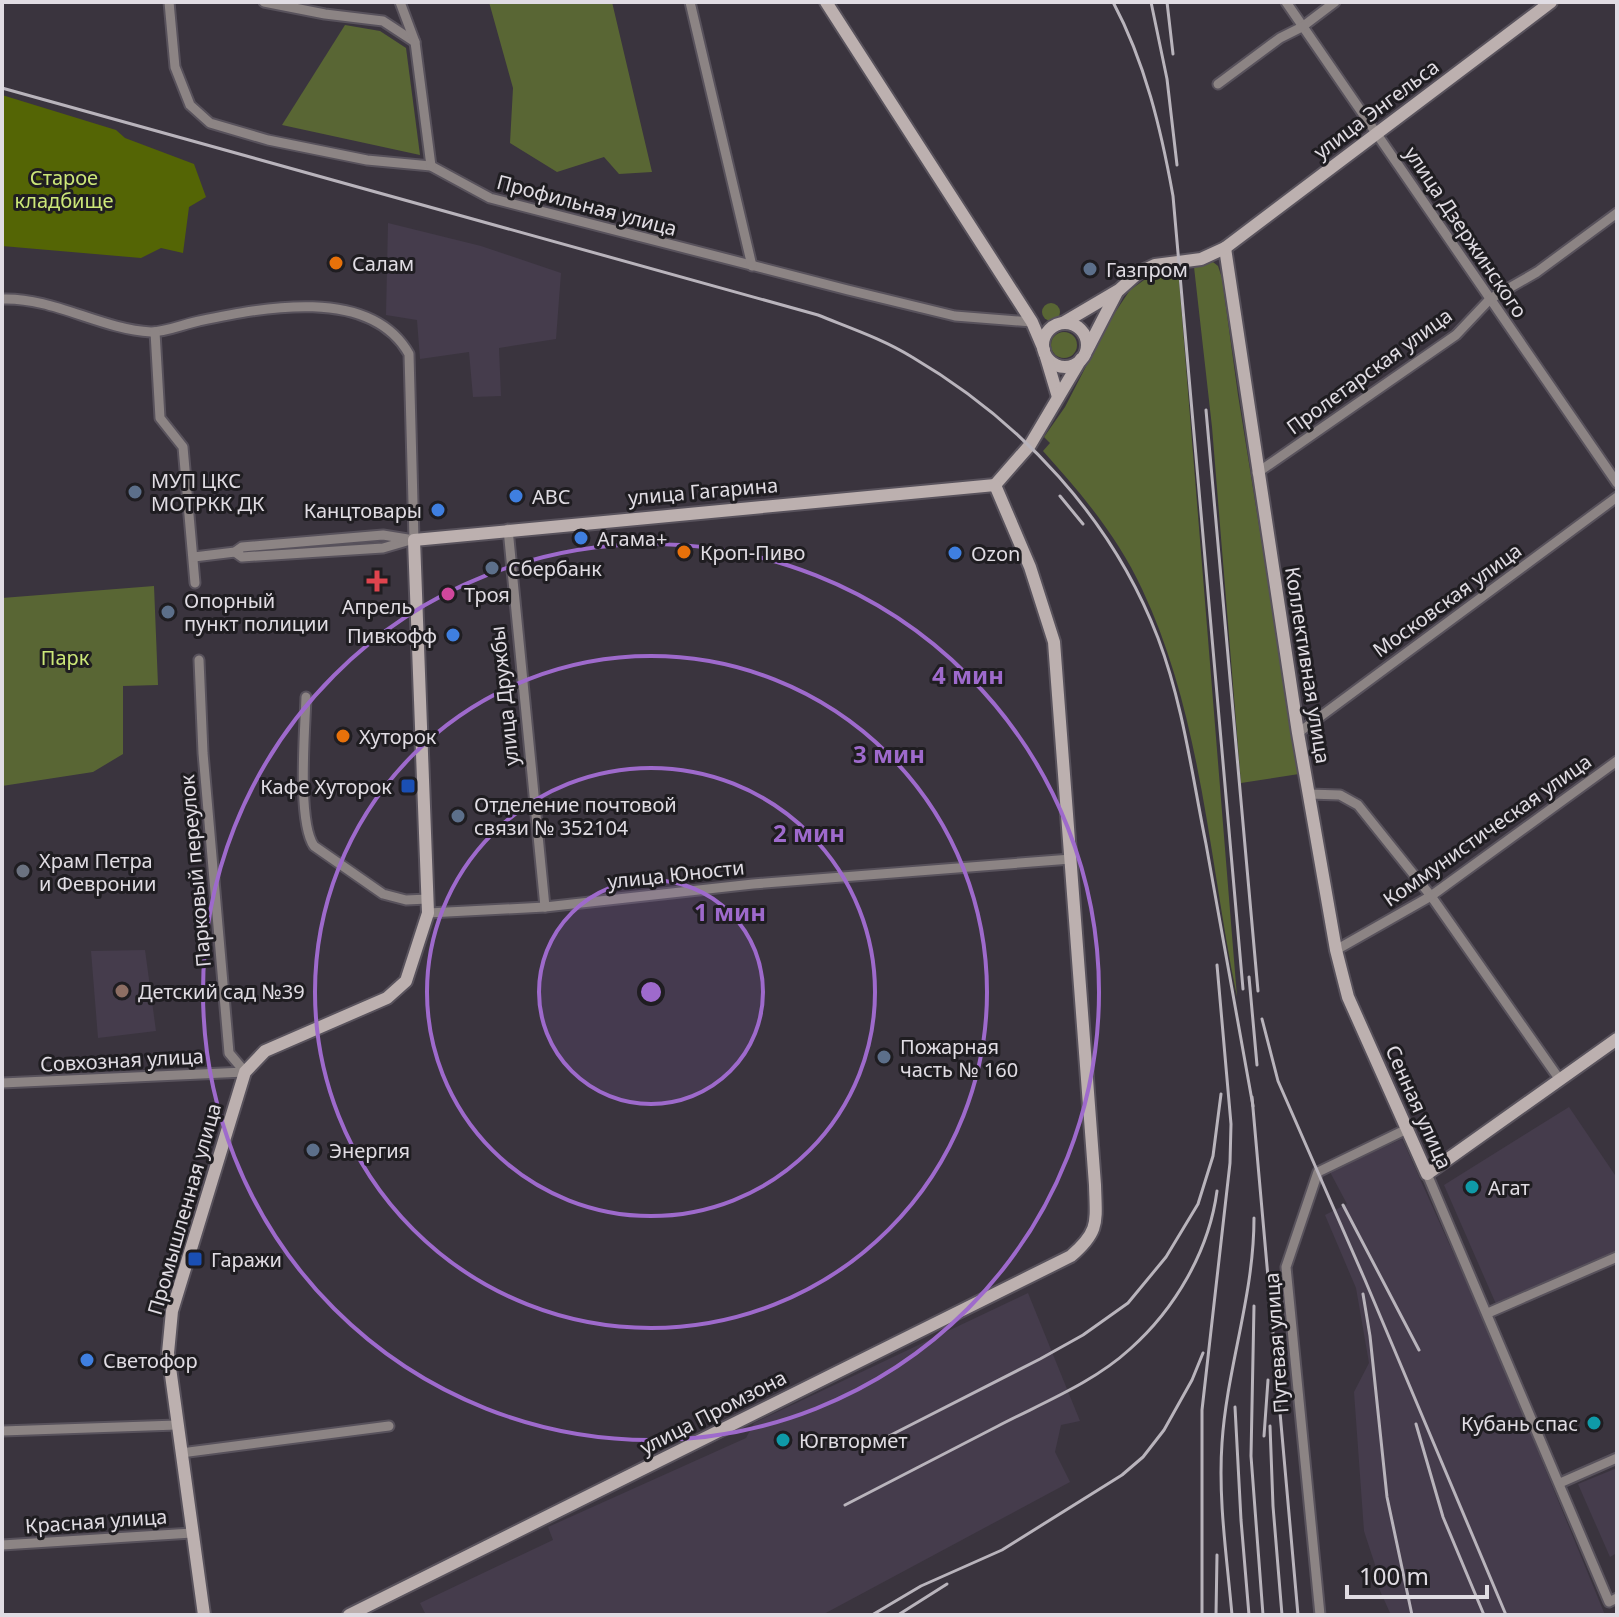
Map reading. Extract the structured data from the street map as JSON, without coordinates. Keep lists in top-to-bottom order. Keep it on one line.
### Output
{"streets":{"main road":["улица Энгельса","улица Гагарина","Коллективная улица","Сенная улица","Промышленная улица","улица Промзона"],"street":["Профильная улица","улица Дзержинского","Пролетарская улица","Московская улица","улица Дружбы","Коммунистическая улица","Парковый переулок","улица Юности","Совхозная улица","Путевая улица","Красная улица"]},"crossings":[["улица Энгельса","улица Дзержинского"],["улица Энгельса","Коллективная улица"],["улица Дзержинского","Пролетарская улица"],["Пролетарская улица","Коллективная улица"],["улица Гагарина","улица Дружбы"],["Московская улица","Коллективная улица"],["Коллективная улица","Коммунистическая улица"],["Коллективная улица","Сенная улица"],["улица Дружбы","улица Юности"],["Коммунистическая улица","Сенная улица"],["Парковый переулок","Совхозная улица"],["Парковый переулок","Промышленная улица"],["улица Юности","улица Промзона"],["Совхозная улица","Промышленная улица"],["Сенная улица","Путевая улица"],["Промышленная улица","Красная улица"]],"parks":["Старое кладбище","Парк"],"places":{"other":["Салам","Газпром","МУП ЦКС МОТРКК ДК","ABC","Канцтовары","Агама+","Кроп-Пиво","Ozon","Сбербанк","Троя","Опорный пункт полиции","Пивкофф","Хуторок","Отделение почтовой связи № 352104","Храм Петра и Февронии","Детский сад №39","Пожарная часть № 160","Энергия","Агат","Светофор","Кубань спас","Югвтормет"],"health":["Апрель"],"transit":["Кафе Хуторок","Гаражи"]},"scale_bar":"100 m","rings":["4 мин","3 мин","2 мин","1 мин"]}
